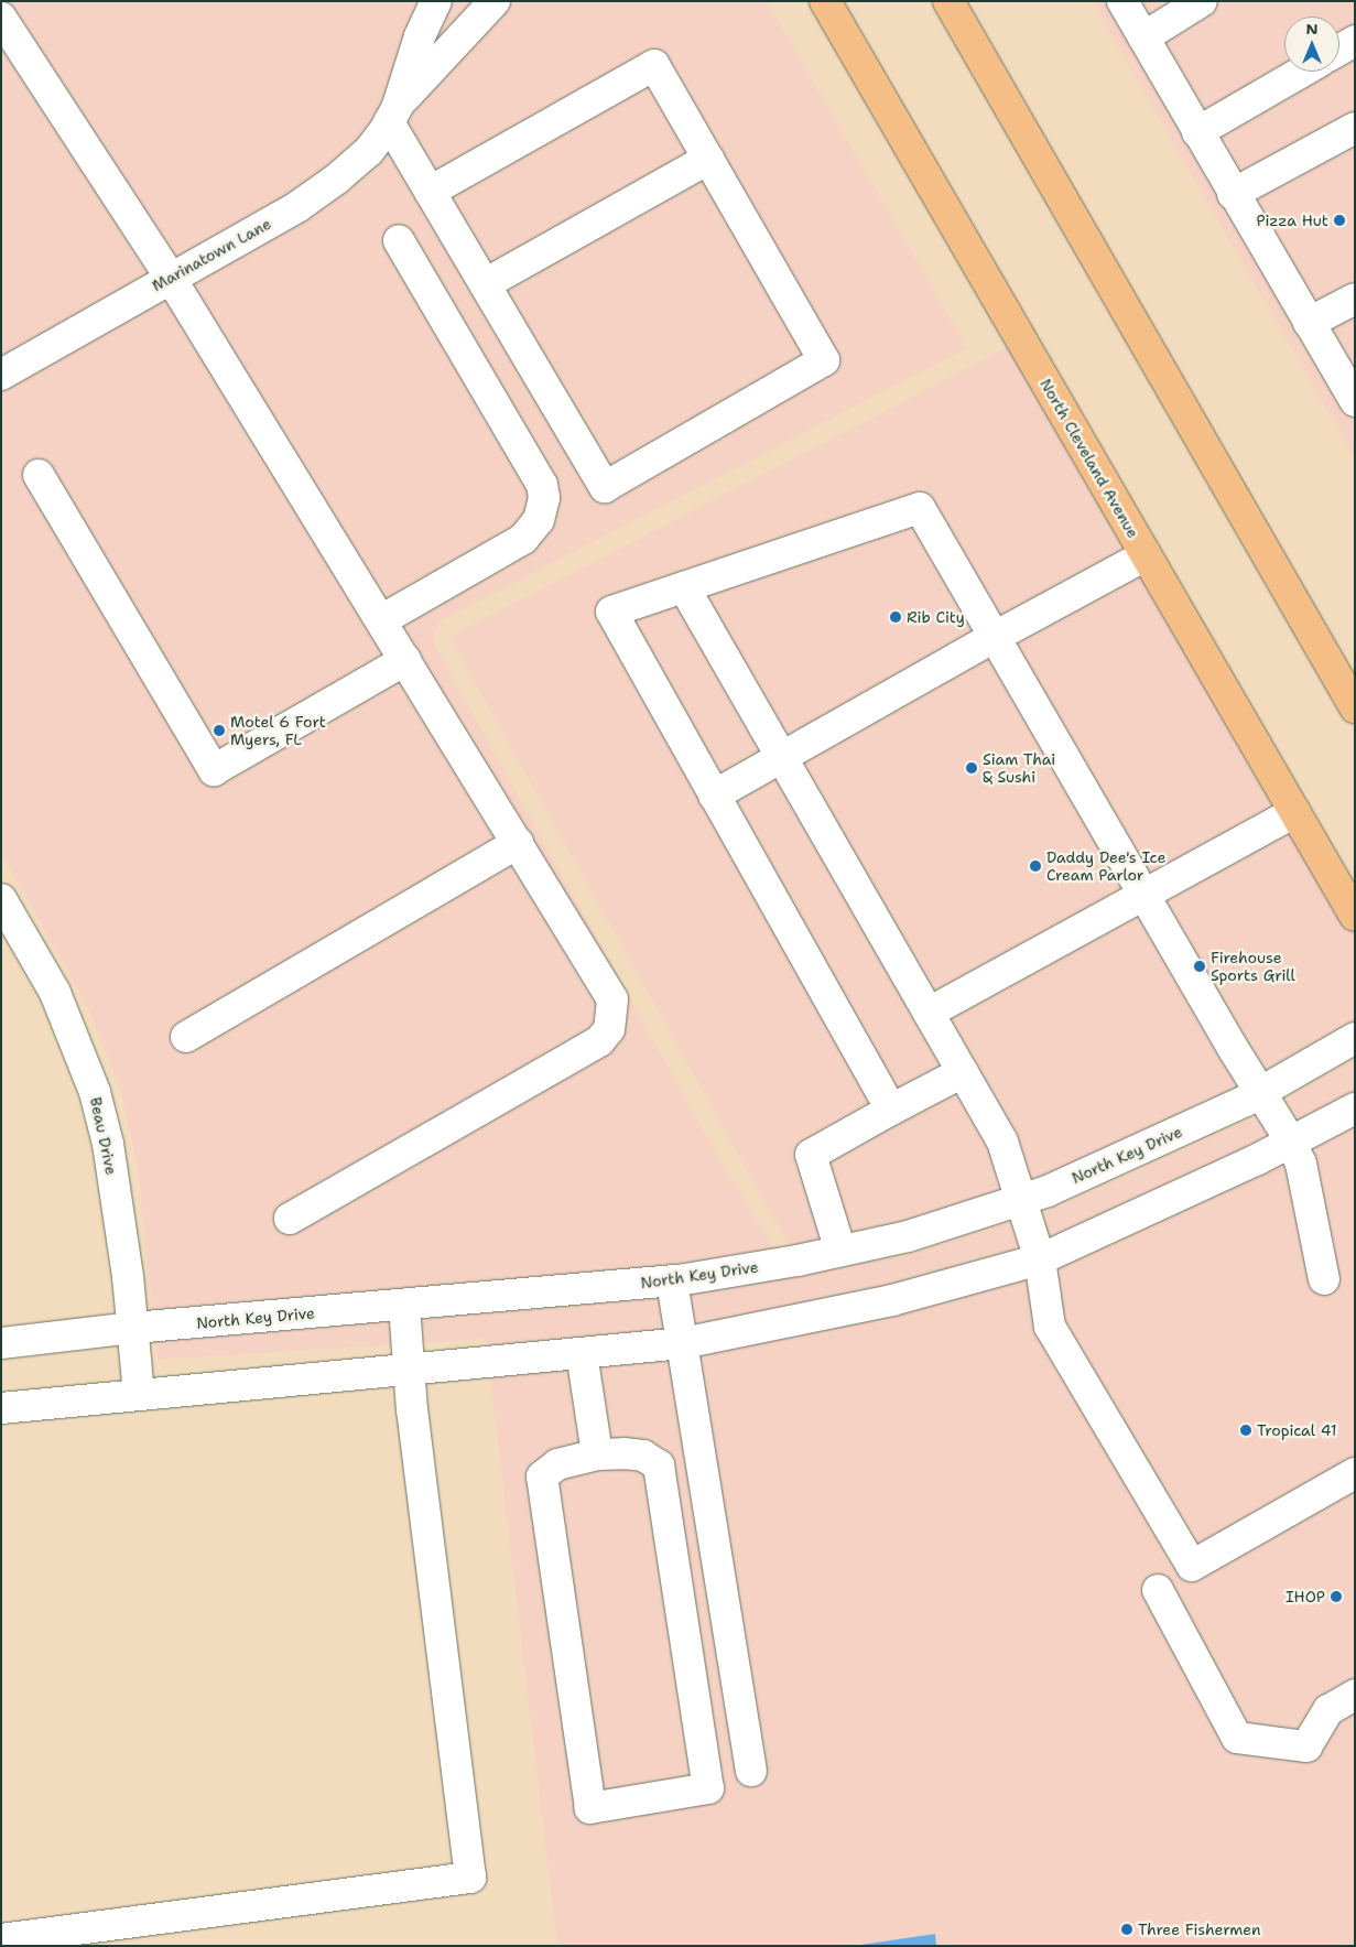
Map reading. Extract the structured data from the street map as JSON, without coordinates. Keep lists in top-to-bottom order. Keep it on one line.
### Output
{"streets":{"main road":["North Cleveland Avenue"],"street":["Marinatown Lane","Beau Drive","North Key Drive"]},"crossings":[["Beau Drive","North Key Drive"]],"places":["Pizza Hut","Rib City","Motel 6 Fort Myers, FL","Siam Thai & Sushi","Daddy Dee's Ice Cream Parlor","Firehouse Sports Grill","Tropical 41","IHOP","Three Fishermen"],"north":"top"}
